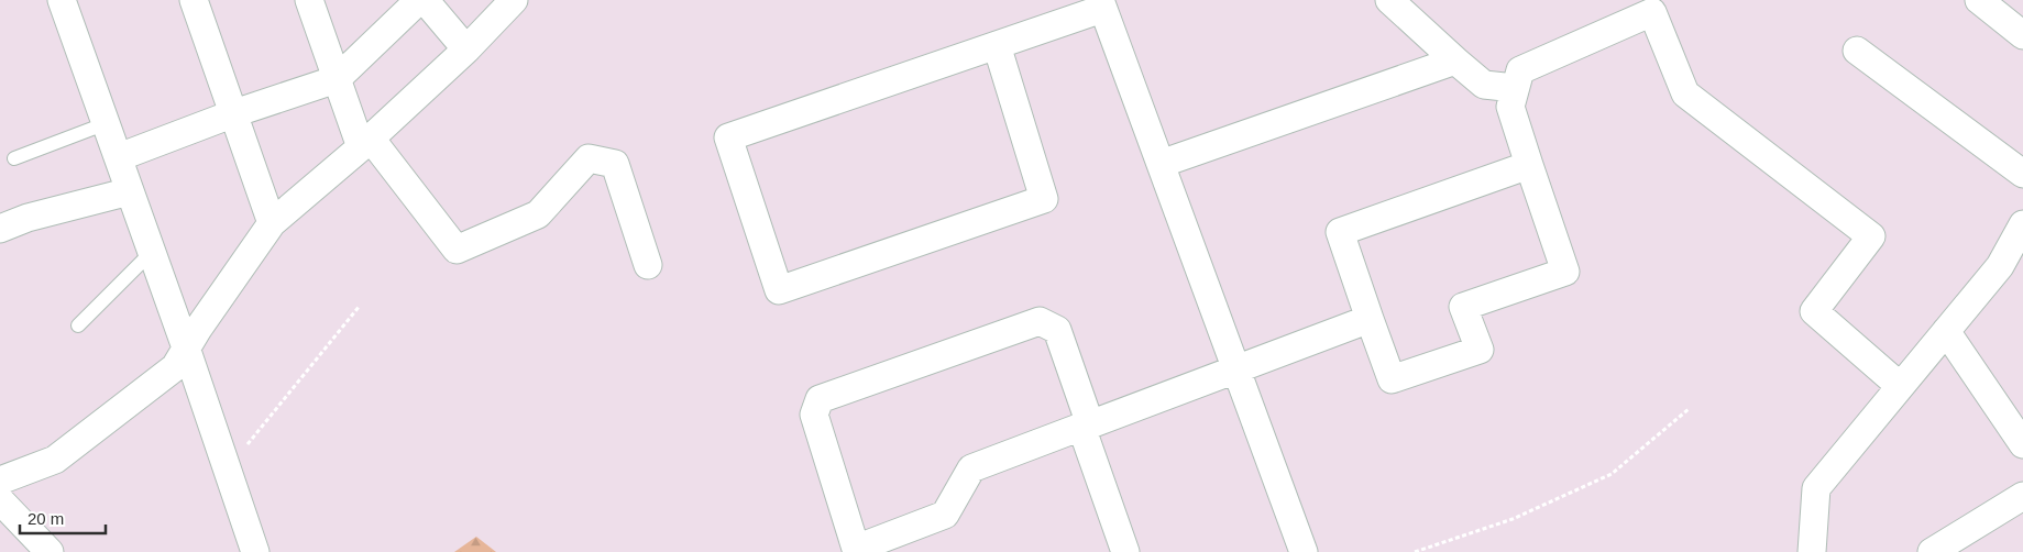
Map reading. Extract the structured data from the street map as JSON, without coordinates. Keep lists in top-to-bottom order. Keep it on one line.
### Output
{"scale_bar":"20 m"}
